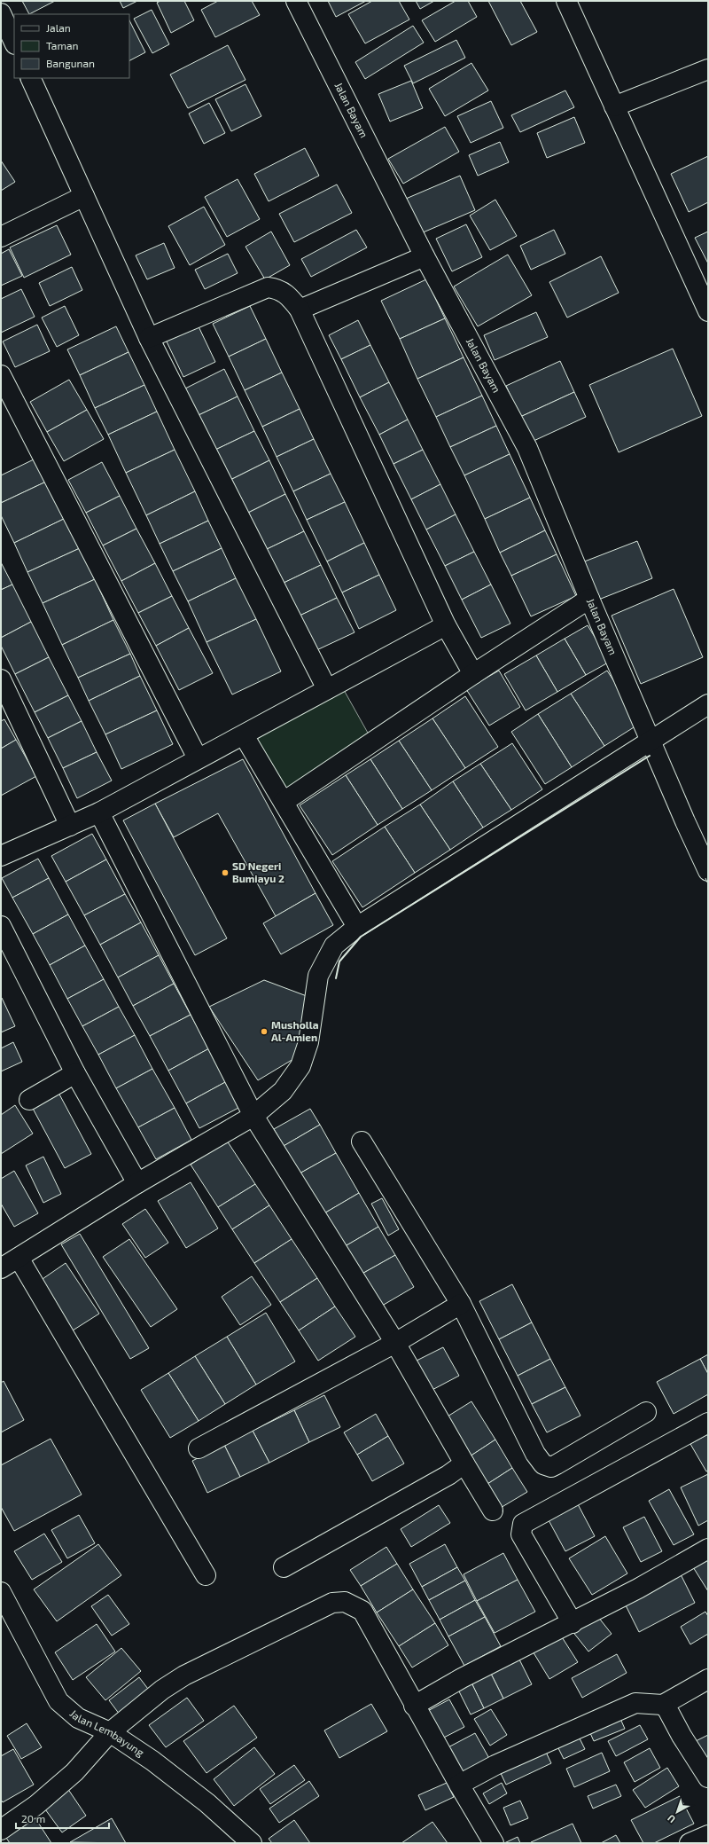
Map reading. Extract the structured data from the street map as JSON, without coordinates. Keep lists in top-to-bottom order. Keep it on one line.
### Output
{"streets":{"street":["Jalan Bayam","Jalan Lembayung"]},"places":["SD Negeri Bumiayu 2","Musholla Al-Amien"],"legend":["Jalan","Taman","Bangunan"],"scale_bar":"20 m","north":"bottom left"}
